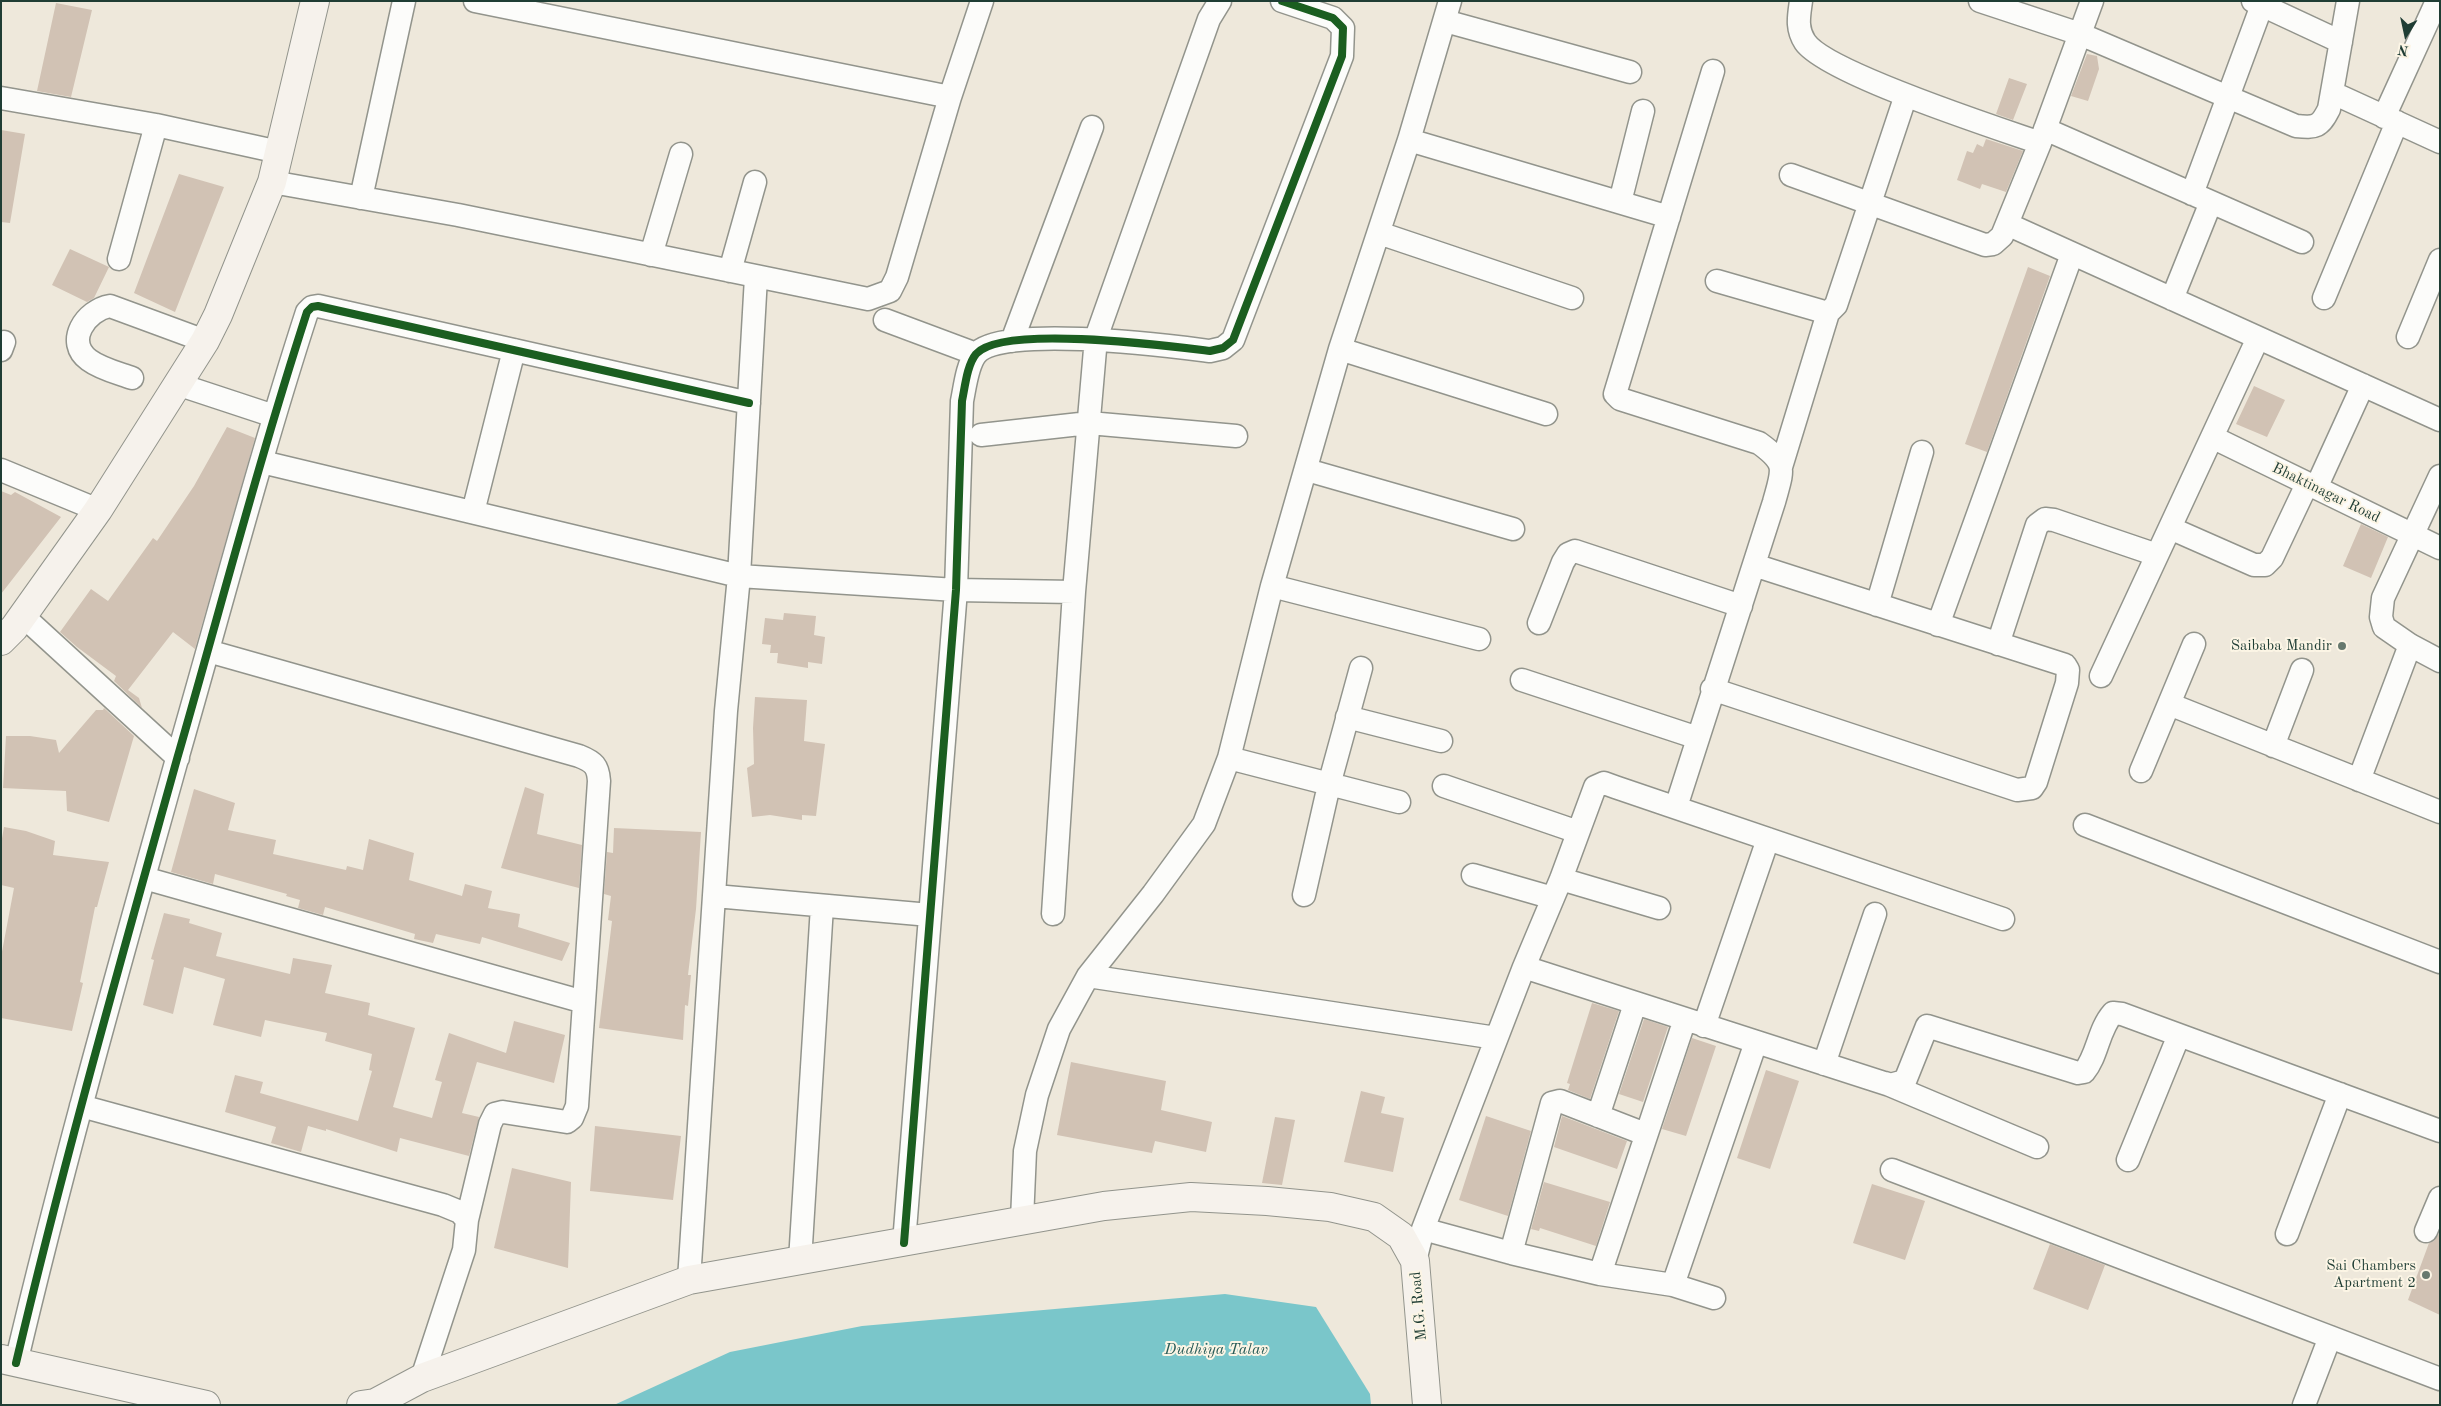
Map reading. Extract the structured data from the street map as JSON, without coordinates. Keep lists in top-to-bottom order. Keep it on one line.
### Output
{"streets":{"main road":["M.G. Road"],"street":["Bhaktinagar Road"]},"water":["Dudhiya Talav"],"places":["Saibaba Mandir","Sai Chambers Apartment 2"],"north":"bottom"}
